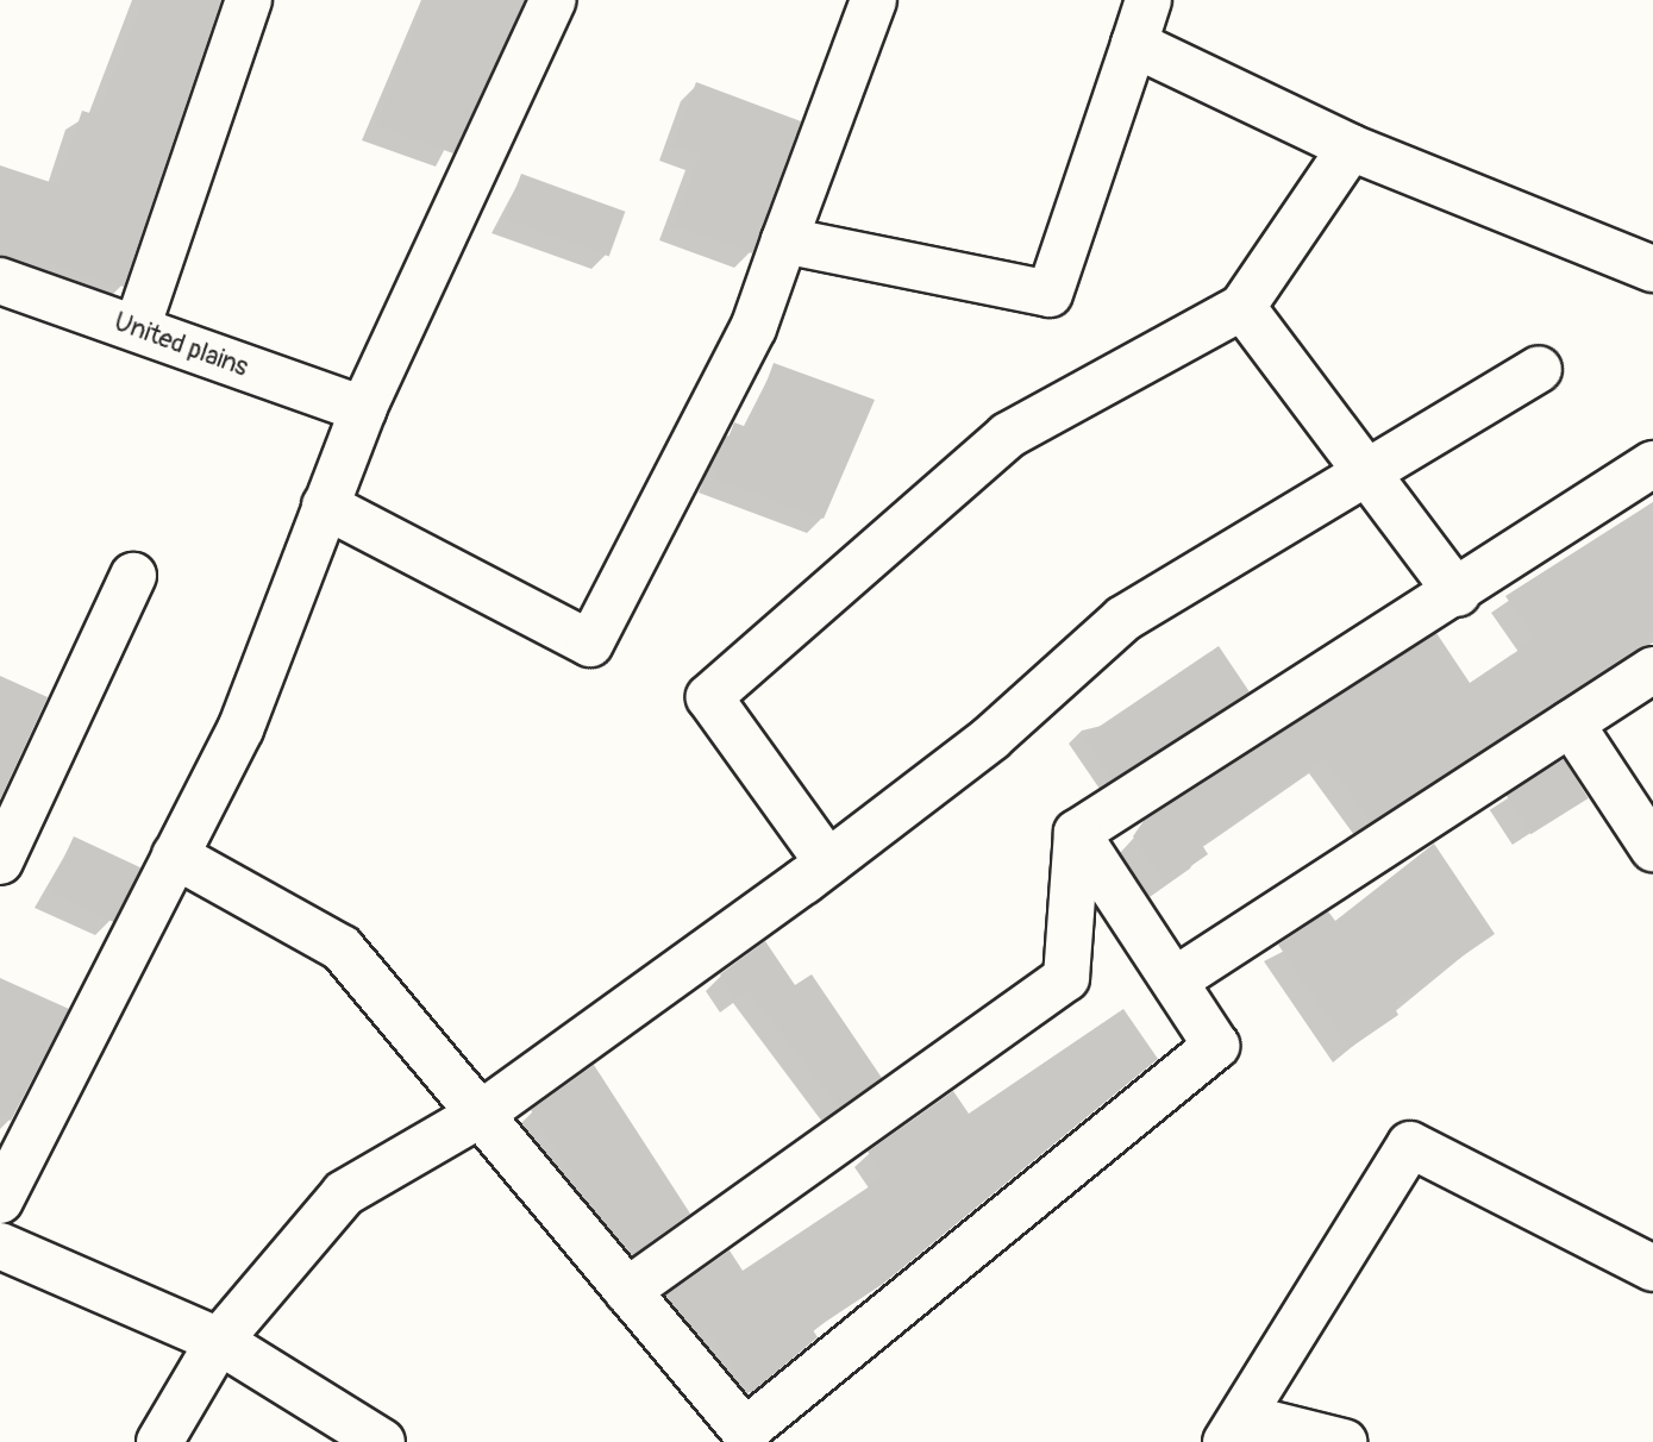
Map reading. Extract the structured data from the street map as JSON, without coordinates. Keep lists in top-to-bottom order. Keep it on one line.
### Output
{"streets":{"street":["United plains"]}}
